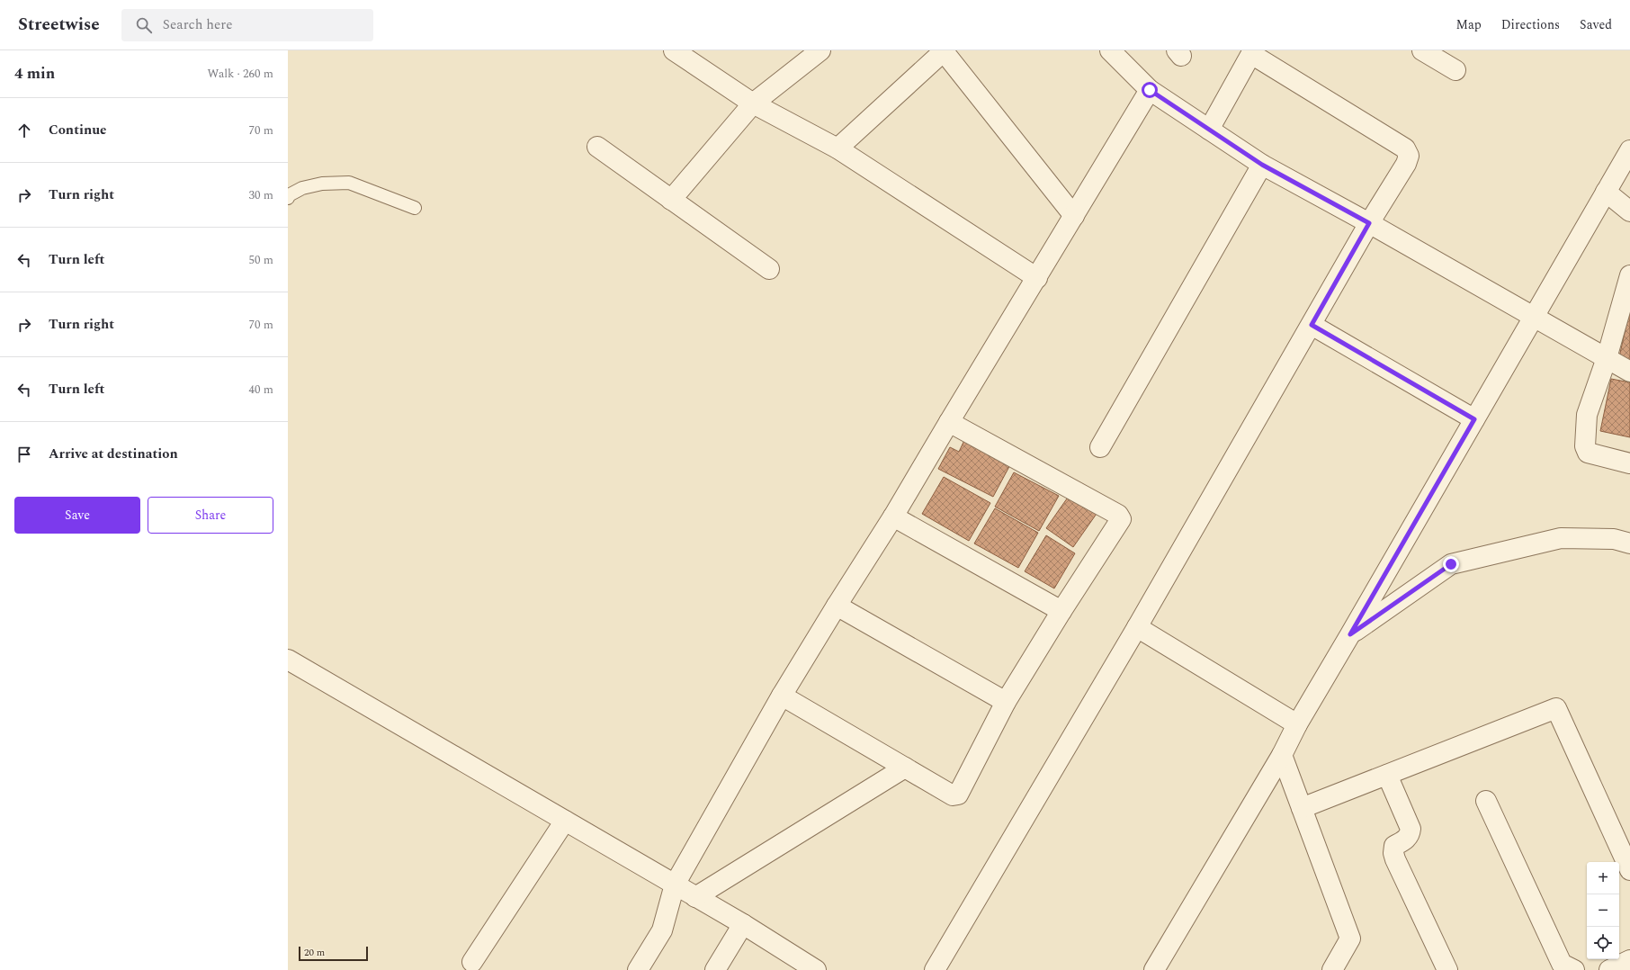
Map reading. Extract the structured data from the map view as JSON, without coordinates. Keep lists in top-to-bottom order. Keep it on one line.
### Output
{"scale_bar":"20 m","page":{"header":"Streetwise","search":"Search here","nav":["Map","Directions","Saved"],"heading":["4 min","Walk · 260 m"],"list":[["Continue","70 m"],["Turn right","30 m"],["Turn left","50 m"],["Turn right","70 m"],["Turn left","40 m"],"Arrive at destination"],"buttons":["Save","Share"],"map_buttons":["+","−"],"scale":"20 m"}}
